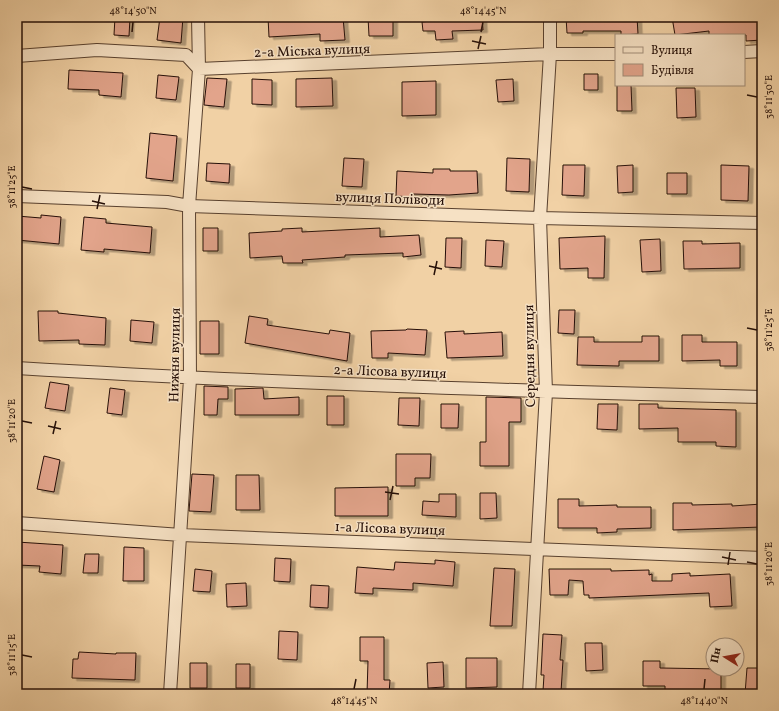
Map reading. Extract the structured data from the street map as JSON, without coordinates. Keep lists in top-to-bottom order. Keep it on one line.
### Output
{"streets":{"street":["2-а Міська вулиця","вулиця Поліводи","Нижня вулиця","Середня вулиця","2-а Лісова вулиця","1-а Лісова вулиця"]},"crossings":[["2-а Міська вулиця","Нижня вулиця"],["2-а Міська вулиця","Середня вулиця"],["вулиця Поліводи","Нижня вулиця"],["вулиця Поліводи","Середня вулиця"],["Нижня вулиця","2-а Лісова вулиця"],["Нижня вулиця","1-а Лісова вулиця"],["Середня вулиця","2-а Лісова вулиця"],["Середня вулиця","1-а Лісова вулиця"]],"legend":["Вулиця","Будівля"],"north":"left","coordinates":["48°14'50\"N","48°14'45\"N","38°11'30\"E","38°11'25\"E","38°11'20\"E","38°11'15\"E","48°14'40\"N"]}
